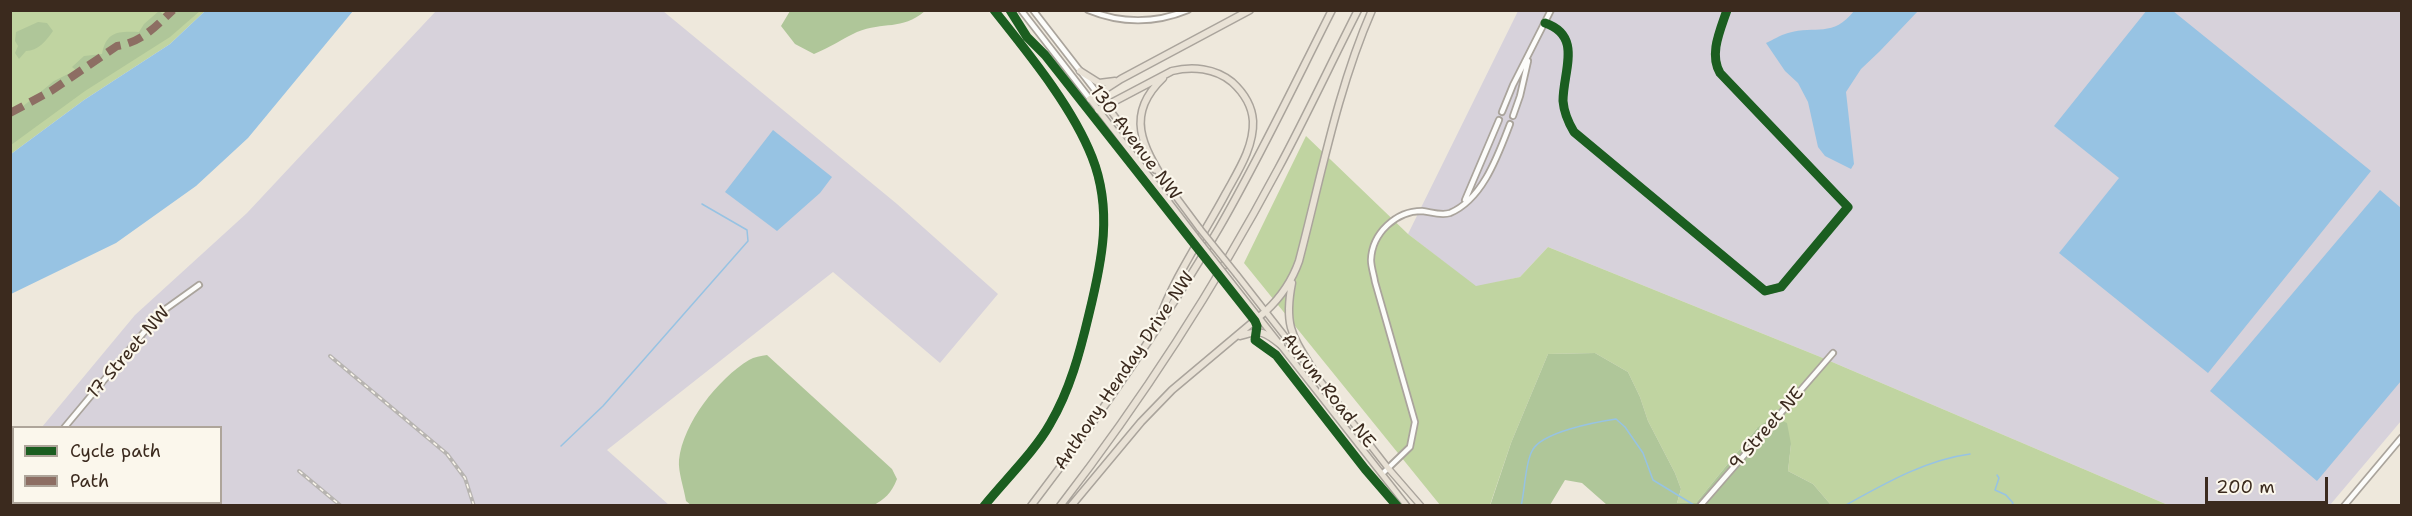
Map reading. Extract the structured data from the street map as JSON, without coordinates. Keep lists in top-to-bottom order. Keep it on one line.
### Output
{"streets":{"highway":["Anthony Henday Drive NW"],"main road":["130 Avenue NW","Aurum Road NE"],"street":["17 Street NW","9 Street NE"]},"crossings":[["130 Avenue NW","Aurum Road NE"]],"legend":["Cycle path","Path"],"scale_bar":"200 m"}
